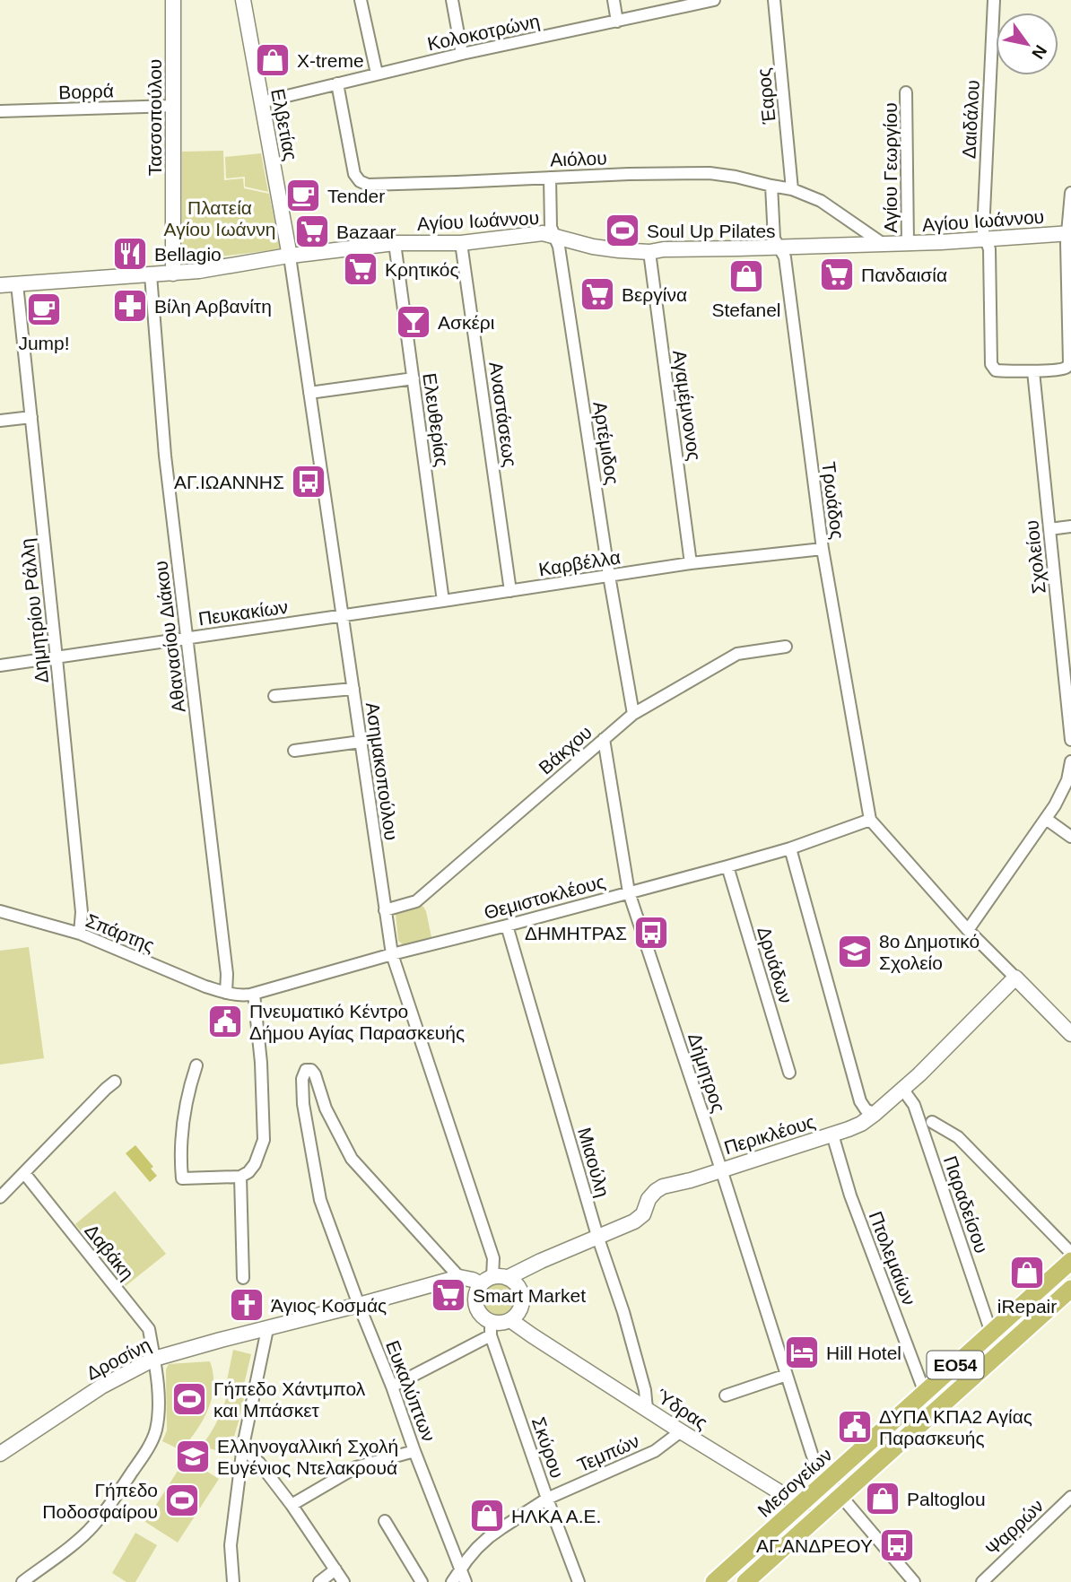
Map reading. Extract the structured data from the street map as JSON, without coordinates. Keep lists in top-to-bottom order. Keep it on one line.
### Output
{"streets":{"main road":["ΕΟ54","Μεσογείων"],"street":["Κολοκοτρώνη","Βορρά","Έαρος","Τασσοπούλου","Δαιδάλου","Ελβετίας","Αιόλου","Αγίου Γεωργίου","Αγίου Ιωάννου","Αγαμέμνονος","Αναστάσεως","Ελευθερίας","Αρτέμιδος","Τρωάδος","Σχολείου","Καρβέλλα","Δημητρίου Ράλλη","Πευκακίων","Αθανασίου Διάκου","Βάκχου","Ασημακοπούλου","Θεμιστοκλέους","Σπάρτης","Δρυάδων","Δήμητρος","Περικλέους","Μιαούλη","Παραδείσου","Δαβάκη","Πτολεμαίων","Δροσίνη","Ευκαλύπτων","Ύδρας","Σκύρου","Τεμπών","Ψαρρών"]},"crossings":[["Κολοκοτρώνη","Ελβετίας"],["Κολοκοτρώνη","Αιόλου"],["Βορρά","Τασσοπούλου"],["Έαρος","Αιόλου"],["Τασσοπούλου","Αγίου Ιωάννου"],["Δαιδάλου","Αγίου Ιωάννου"],["Ελβετίας","Αγίου Ιωάννου"],["Ελβετίας","Ασημακοπούλου"],["Αιόλου","Αγίου Ιωάννου"],["Αιόλου","Αρτέμιδος"],["Αιόλου","Τρωάδος"],["Αγίου Γεωργίου","Αγίου Ιωάννου"],["Αγίου Ιωάννου","Αγαμέμνονος"],["Αγίου Ιωάννου","Αναστάσεως"],["Αγίου Ιωάννου","Ελευθερίας"],["Αγίου Ιωάννου","Αρτέμιδος"],["Αγίου Ιωάννου","Τρωάδος"],["Αγίου Ιωάννου","Δημητρίου Ράλλη"],["Αγίου Ιωάννου","Αθανασίου Διάκου"],["Αγίου Ιωάννου","Ασημακοπούλου"],["Αγαμέμνονος","Καρβέλλα"],["Αναστάσεως","Καρβέλλα"],["Ελευθερίας","Καρβέλλα"],["Αρτέμιδος","Καρβέλλα"],["Αρτέμιδος","Βάκχου"],["Τρωάδος","Καρβέλλα"],["Τρωάδος","Θεμιστοκλέους"],["Καρβέλλα","Πευκακίων"],["Καρβέλλα","Ασημακοπούλου"],["Δημητρίου Ράλλη","Πευκακίων"],["Δημητρίου Ράλλη","Σπάρτης"],["Πευκακίων","Αθανασίου Διάκου"],["Πευκακίων","Ασημακοπούλου"],["Αθανασίου Διάκου","Θεμιστοκλέους"],["Αθανασίου Διάκου","Σπάρτης"],["Βάκχου","Ασημακοπούλου"],["Βάκχου","Δήμητρος"],["Ασημακοπούλου","Θεμιστοκλέους"],["Ασημακοπούλου","Περικλέους"],["Ασημακοπούλου","Ύδρας"],["Ασημακοπούλου","Σκύρου"],["Θεμιστοκλέους","Σπάρτης"],["Θεμιστοκλέους","Δρυάδων"],["Θεμιστοκλέους","Δήμητρος"],["Θεμιστοκλέους","Μιαούλη"],["Δήμητρος","Περικλέους"],["Δήμητρος","ΕΟ54"],["Δήμητρος","Μεσογείων"],["Περικλέους","Μιαούλη"],["Περικλέους","Παραδείσου"],["Περικλέους","Πτολεμαίων"],["Περικλέους","Ύδρας"],["Περικλέους","Σκύρου"],["Μιαούλη","Ύδρας"],["Παραδείσου","Μεσογείων"],["Δαβάκη","Δροσίνη"],["Πτολεμαίων","Μεσογείων"],["Ευκαλύπτων","Τεμπών"],["Ύδρας","Σκύρου"],["Ύδρας","Τεμπών"],["Ύδρας","Μεσογείων"],["Σκύρου","Τεμπών"]],"parks":["Πλατεία Αγίου Ιωάννη"],"places":{"shop":["X-treme","Stefanel","iRepair","Paltoglou","ΗΛΚΑ Α.Ε."],"cafe":["Tender","Jump!"],"sports":["Soul Up Pilates","Γήπεδο Χάντμπολ και Μπάσκετ","Γήπεδο Ποδοσφαίρου"],"supermarket":["Bazaar","Κρητικός","Πανδαισία","Βεργίνα","Smart Market"],"restaurant":["Bellagio"],"pharmacy":["Βίλη Αρβανίτη"],"bar":["Ασκέρι"],"bus stop":["ΑΓ.ΙΩΑΝΝΗΣ","ΔΗΜΗΤΡΑΣ","ΑΓ.ΑΝΔΡΕΟΥ"],"school or university":["8ο Δημοτικό Σχολείο","Ελληνογαλλική Σχολή Ευγένιος Ντελακρουά"],"public building":["Πνευματικό Κέντρο Δήμου Αγίας Παρασκευής","ΔΥΠΑ ΚΠΑ2 Αγίας Παρασκευής"],"church":["Άγιος Κοσμάς"],"hotel":["Hill Hotel"]},"north":"bottom right"}
